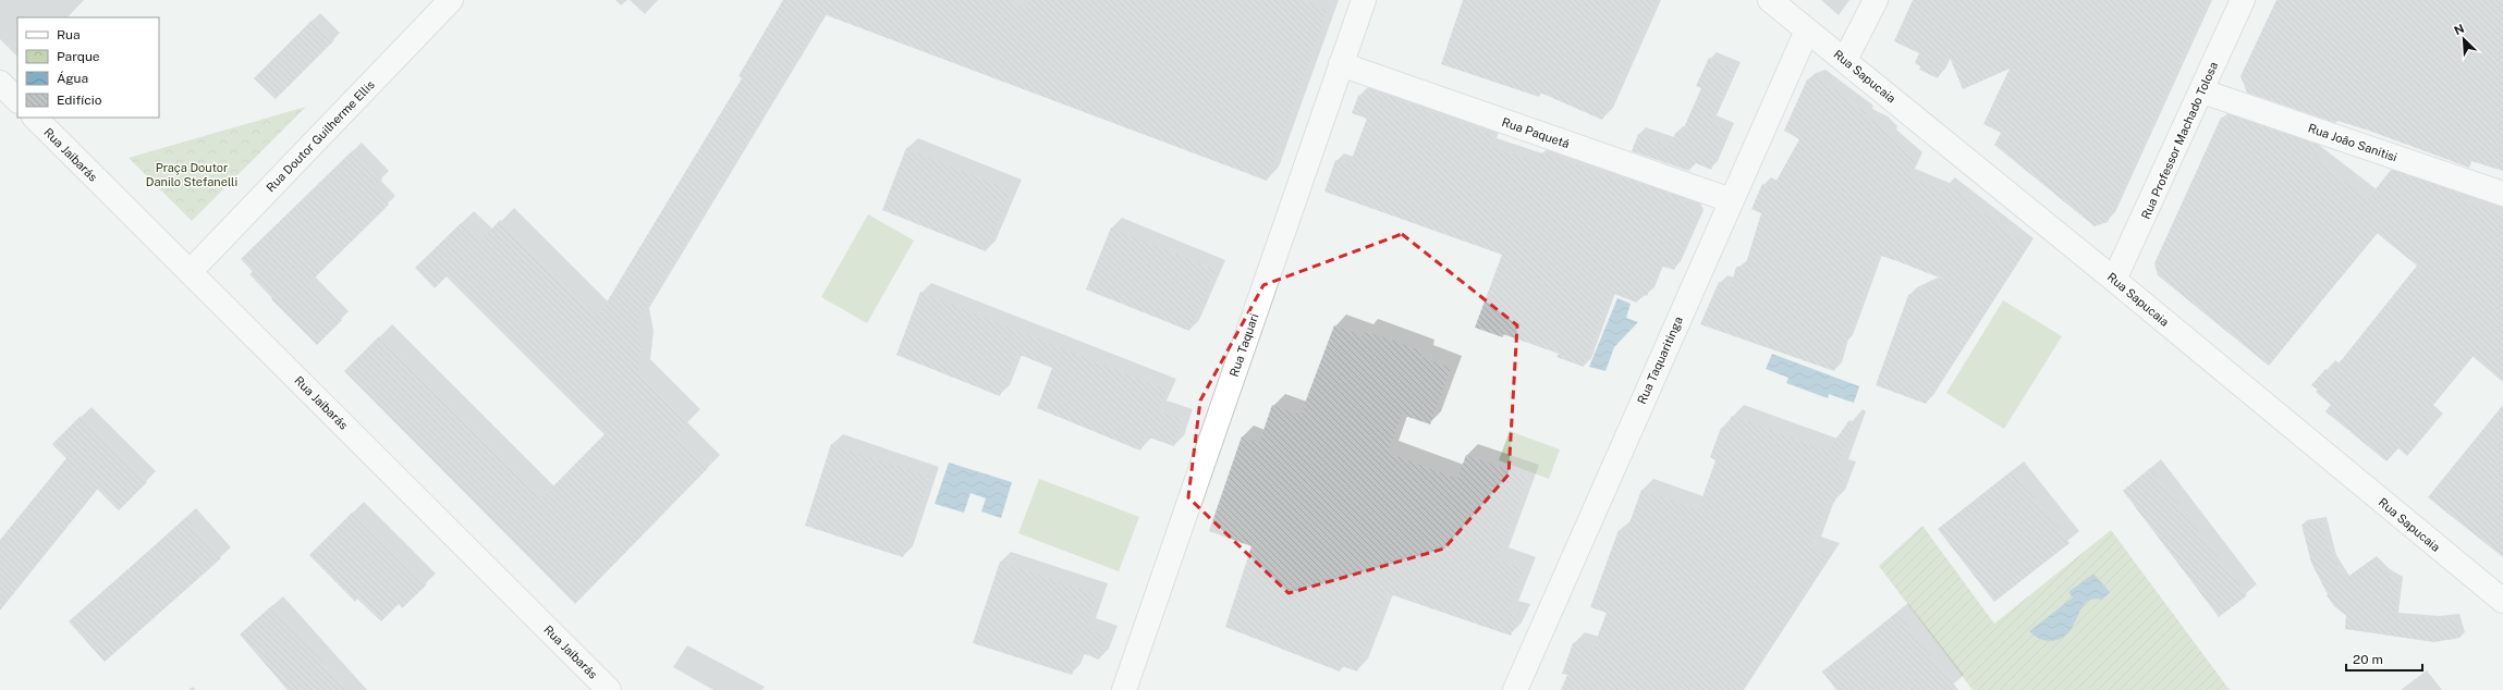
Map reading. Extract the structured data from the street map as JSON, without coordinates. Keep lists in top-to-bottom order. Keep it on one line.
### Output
{"streets":{"street":["Rua Sapucaia","Rua Paquetá","Rua Doutor Guilherme Ellis","Rua Professor Machado Tolosa","Rua João Sanitisi","Rua Jaibarás","Rua Taquari","Rua Taquaritinga"]},"crossings":[["Rua Sapucaia","Rua Professor Machado Tolosa"],["Rua Sapucaia","Rua Taquaritinga"],["Rua Paquetá","Rua Taquari"],["Rua Paquetá","Rua Taquaritinga"],["Rua Doutor Guilherme Ellis","Rua Jaibarás"],["Rua Professor Machado Tolosa","Rua João Sanitisi"]],"parks":["Praça Doutor Danilo Stefanelli"],"legend":["Rua","Parque","Água","Edifício"],"scale_bar":"20 m","north":"top left"}
